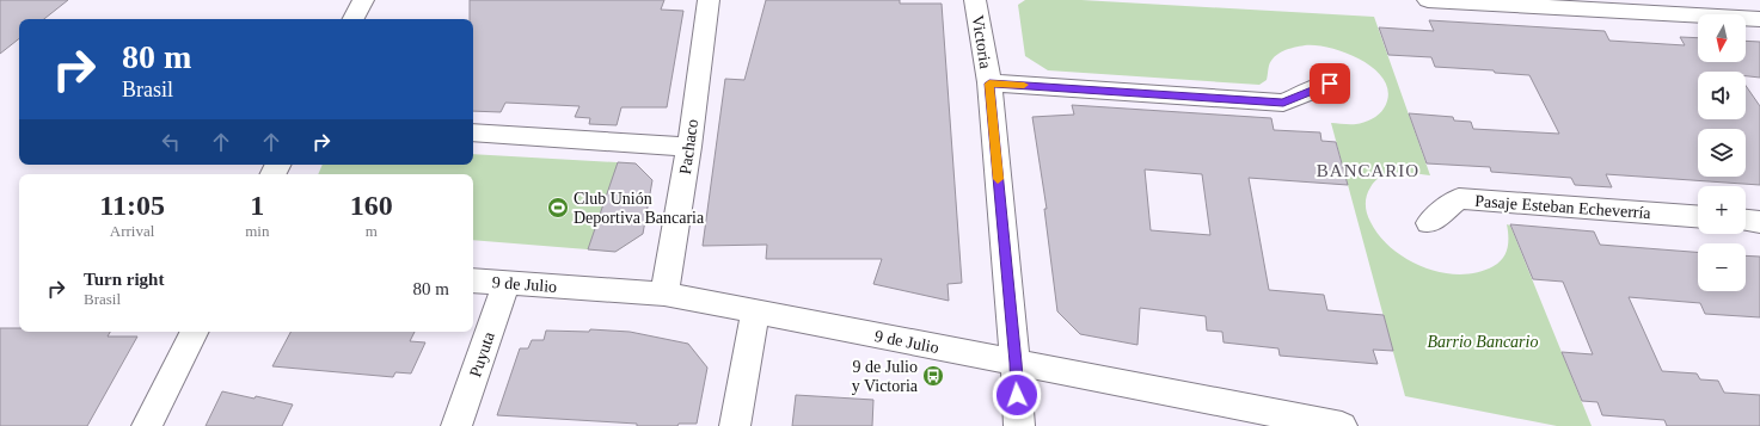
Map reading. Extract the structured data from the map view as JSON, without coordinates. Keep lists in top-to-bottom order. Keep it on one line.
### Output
{"streets":{"street":["Victoria","Pachaco","Pasaje Esteban Echeverría","9 de Julio","Puyuta"]},"crossings":[["Victoria","9 de Julio"],["Pachaco","9 de Julio"],["9 de Julio","Puyuta"]],"districts":["BANCARIO"],"parks":["Barrio Bancario"],"places":{"sports":["Club Unión Deportiva Bancaria"],"bus stop":["9 de Julio y Victoria"]},"north":"bottom","page":{"map_buttons":["+","−"],"turn":["80 m","Brasil"],"eta":["11:05","Arrival","1","min","160","m"],"list":[{"name":"Turn right","note":"Brasil","value":"80 m"}]}}
